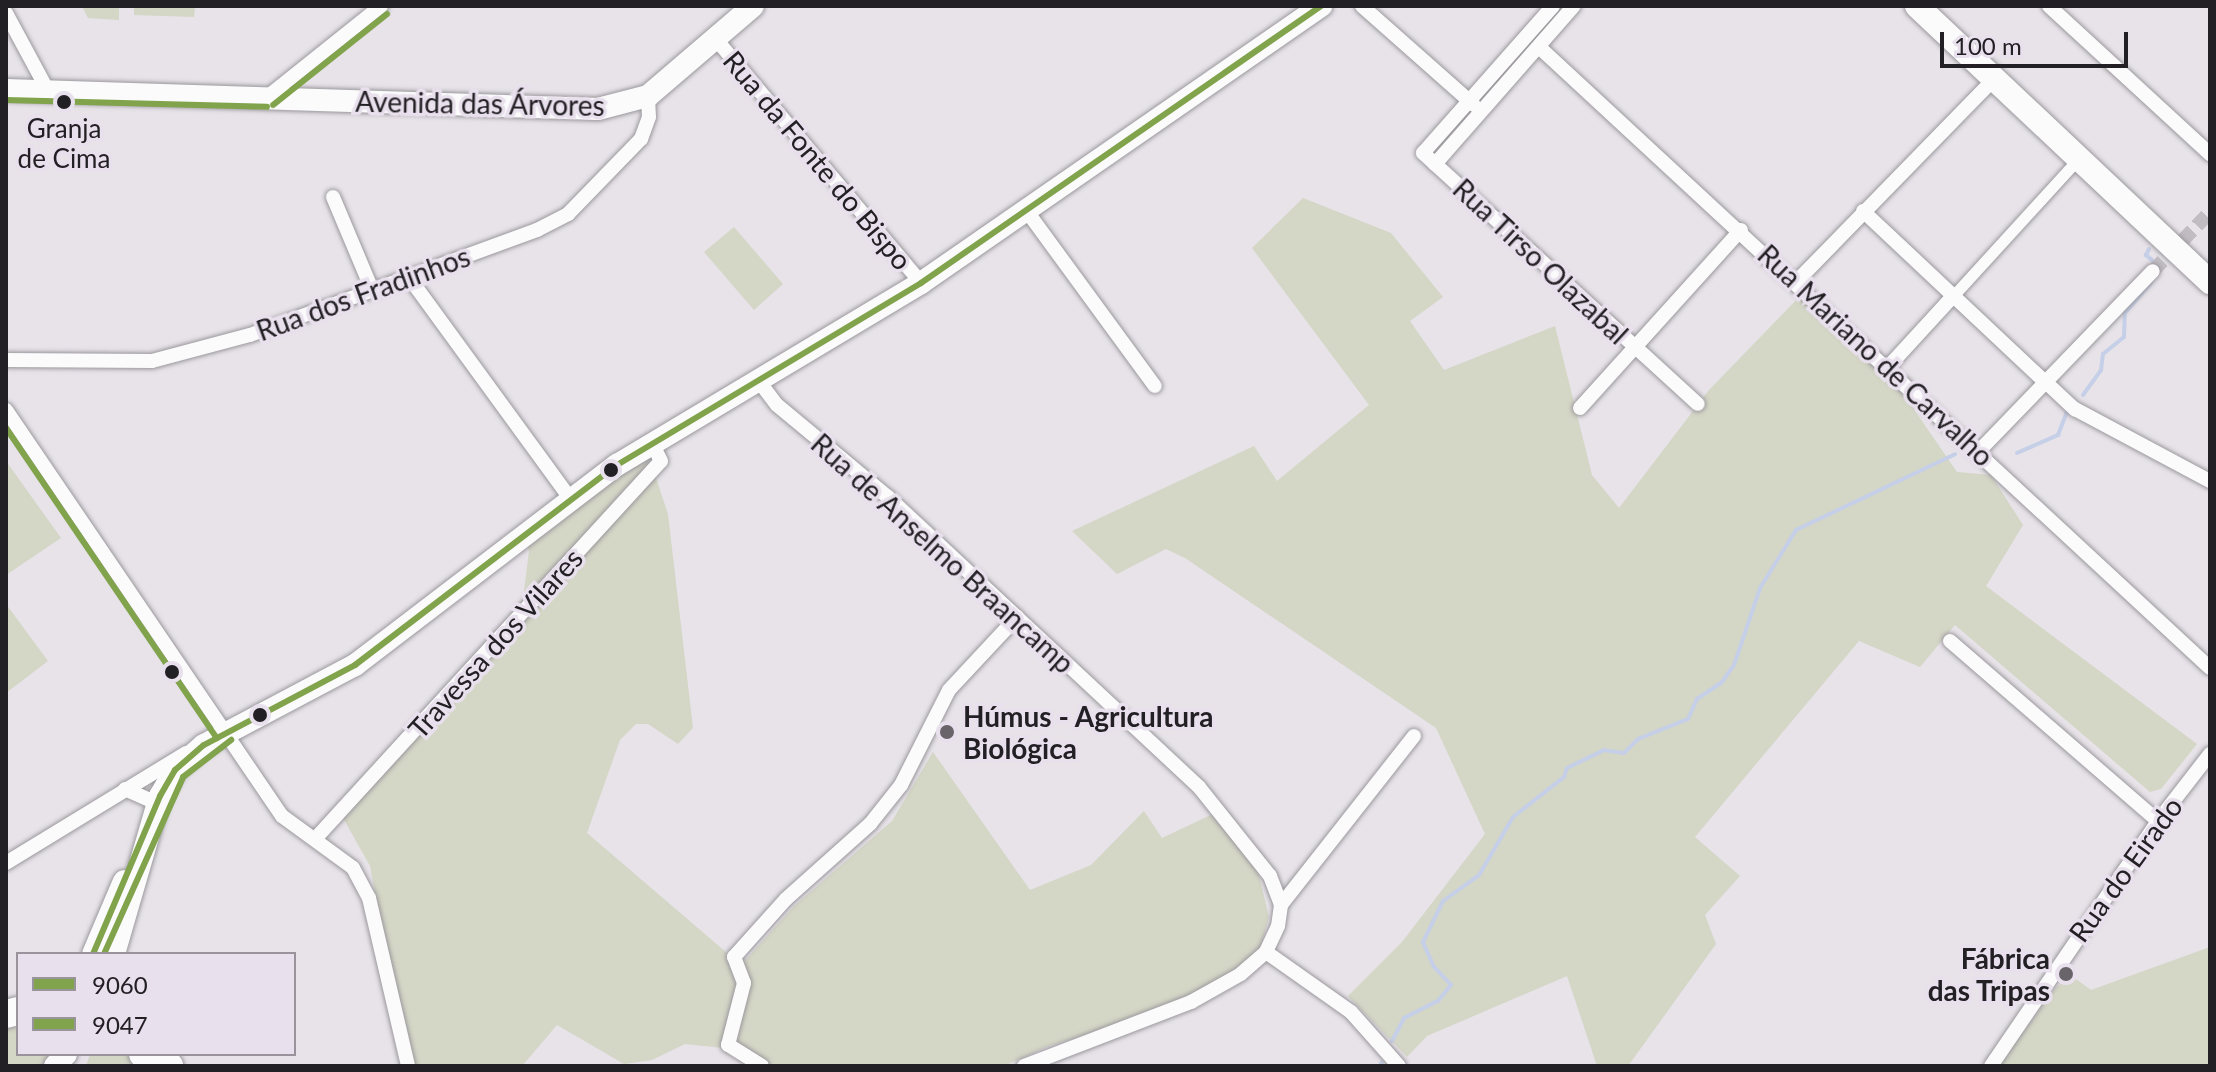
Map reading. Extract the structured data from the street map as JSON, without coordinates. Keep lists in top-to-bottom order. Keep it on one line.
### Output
{"streets":{"main road":["Avenida das Árvores"],"street":["Rua da Fonte do Bispo","Rua Tirso Olazabal","Rua dos Fradinhos","Rua Mariano de Carvalho","Rua de Anselmo Braancamp","Travessa dos Vilares","Rua do Eirado"]},"crossings":[["Avenida das Árvores","Rua da Fonte do Bispo"],["Avenida das Árvores","Rua dos Fradinhos"],["Rua Tirso Olazabal","Rua Mariano de Carvalho"]],"places":["Granja de Cima","Húmus - Agricultura Biológica","Fábrica das Tripas"],"lines":["transit line 9060","transit line 9047"],"legend":["9060","9047"],"scale_bar":"100 m"}
